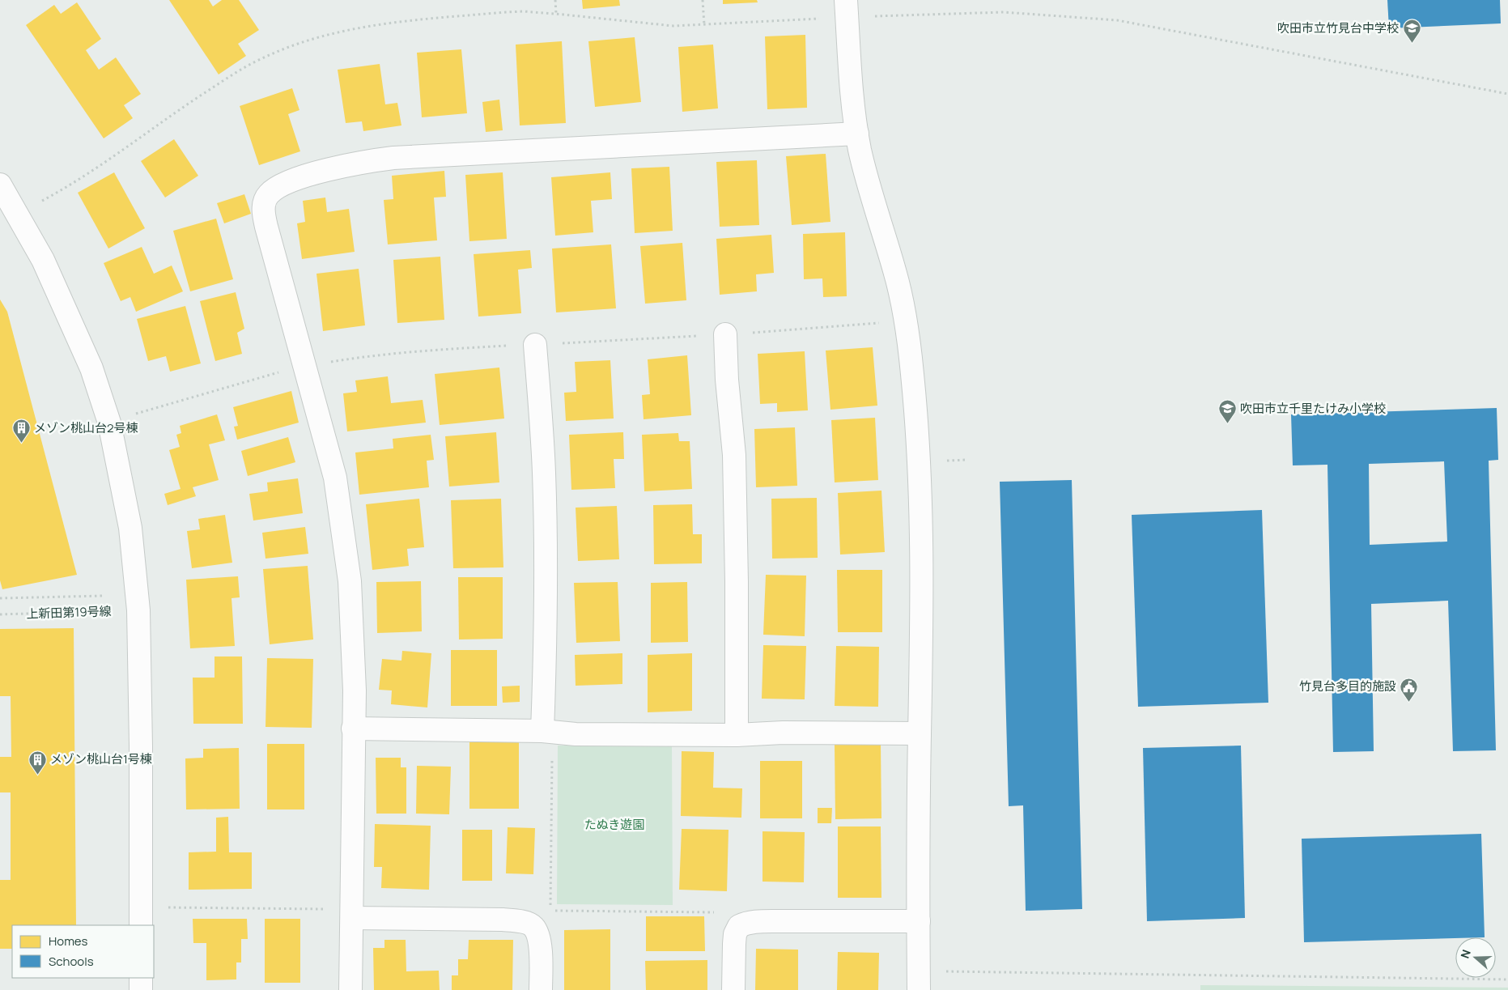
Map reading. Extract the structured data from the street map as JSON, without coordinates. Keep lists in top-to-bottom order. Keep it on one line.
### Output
{"streets":{"path":["上新田第19号線"]},"parks":["たぬき遊園"],"places":{"school or university":["吹田市立竹見台中学校","吹田市立千里たけみ小学校"],"building":["メゾン桃山台2号棟","メゾン桃山台1号棟"],"public building":["竹見台多目的施設"]},"legend":["Homes","Schools"],"north":"left"}
